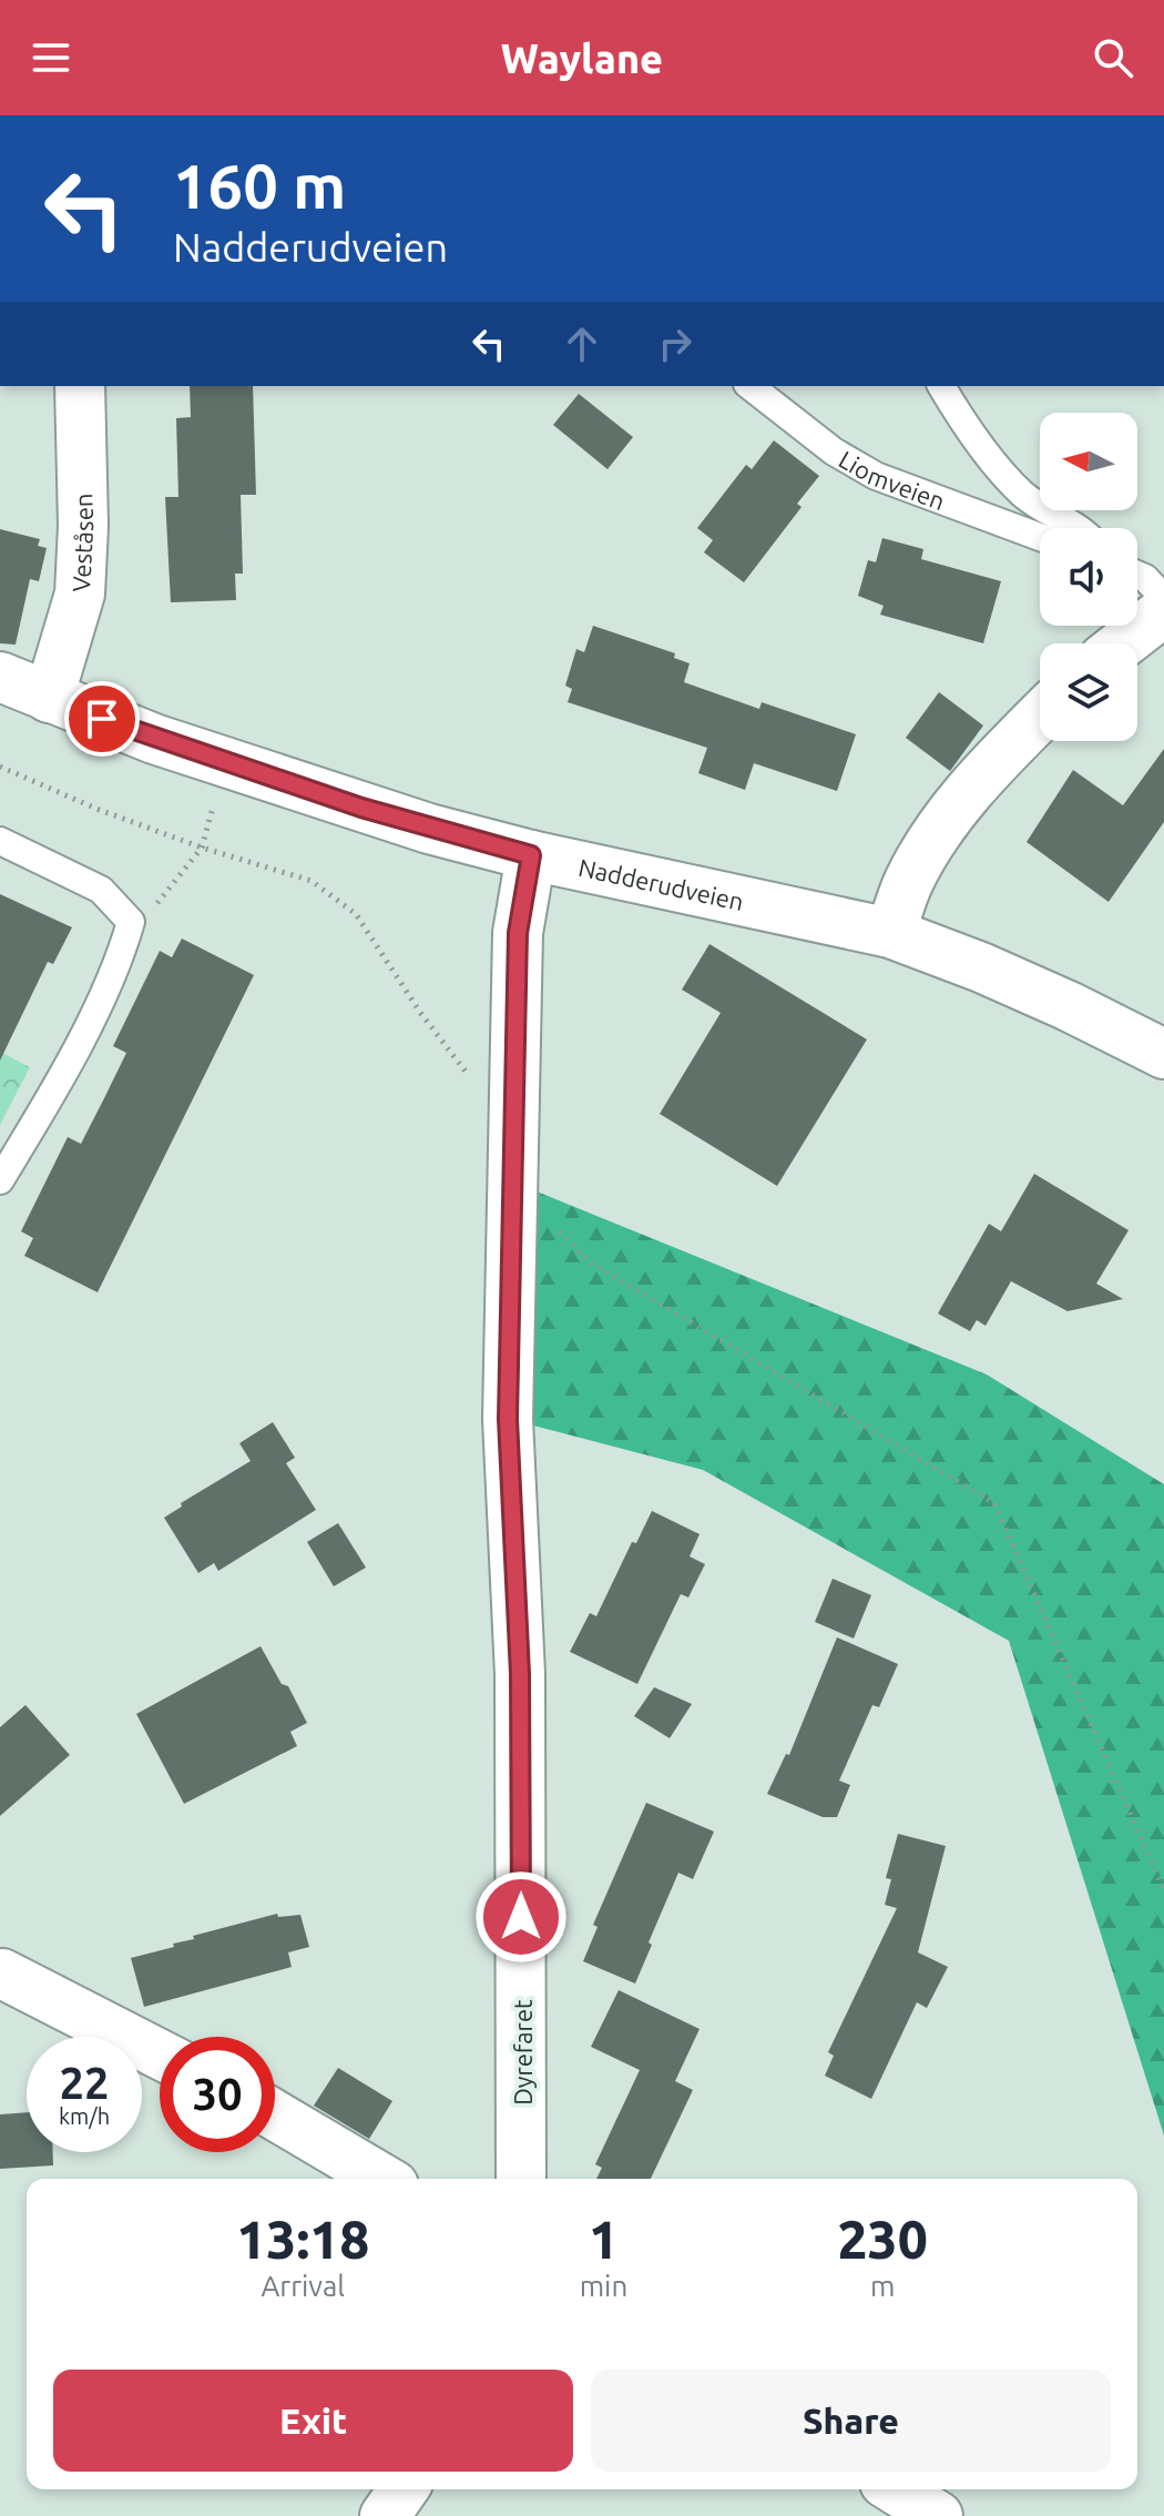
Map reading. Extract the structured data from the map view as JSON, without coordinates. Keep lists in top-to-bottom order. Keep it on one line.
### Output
{"streets":{"street":["Veståsen","Nadderudveien","Dyrefaret"],"lane":["Liomveien"]},"crossings":[["Veståsen","Nadderudveien"],["Nadderudveien","Dyrefaret"]],"north":"left","page":{"header":"Waylane","turn":["160 m","Nadderudveien"],"speed":"22 km/h","limit":"30","eta":["13:18","Arrival","1","min","230","m"],"buttons":["Exit","Share"]}}
